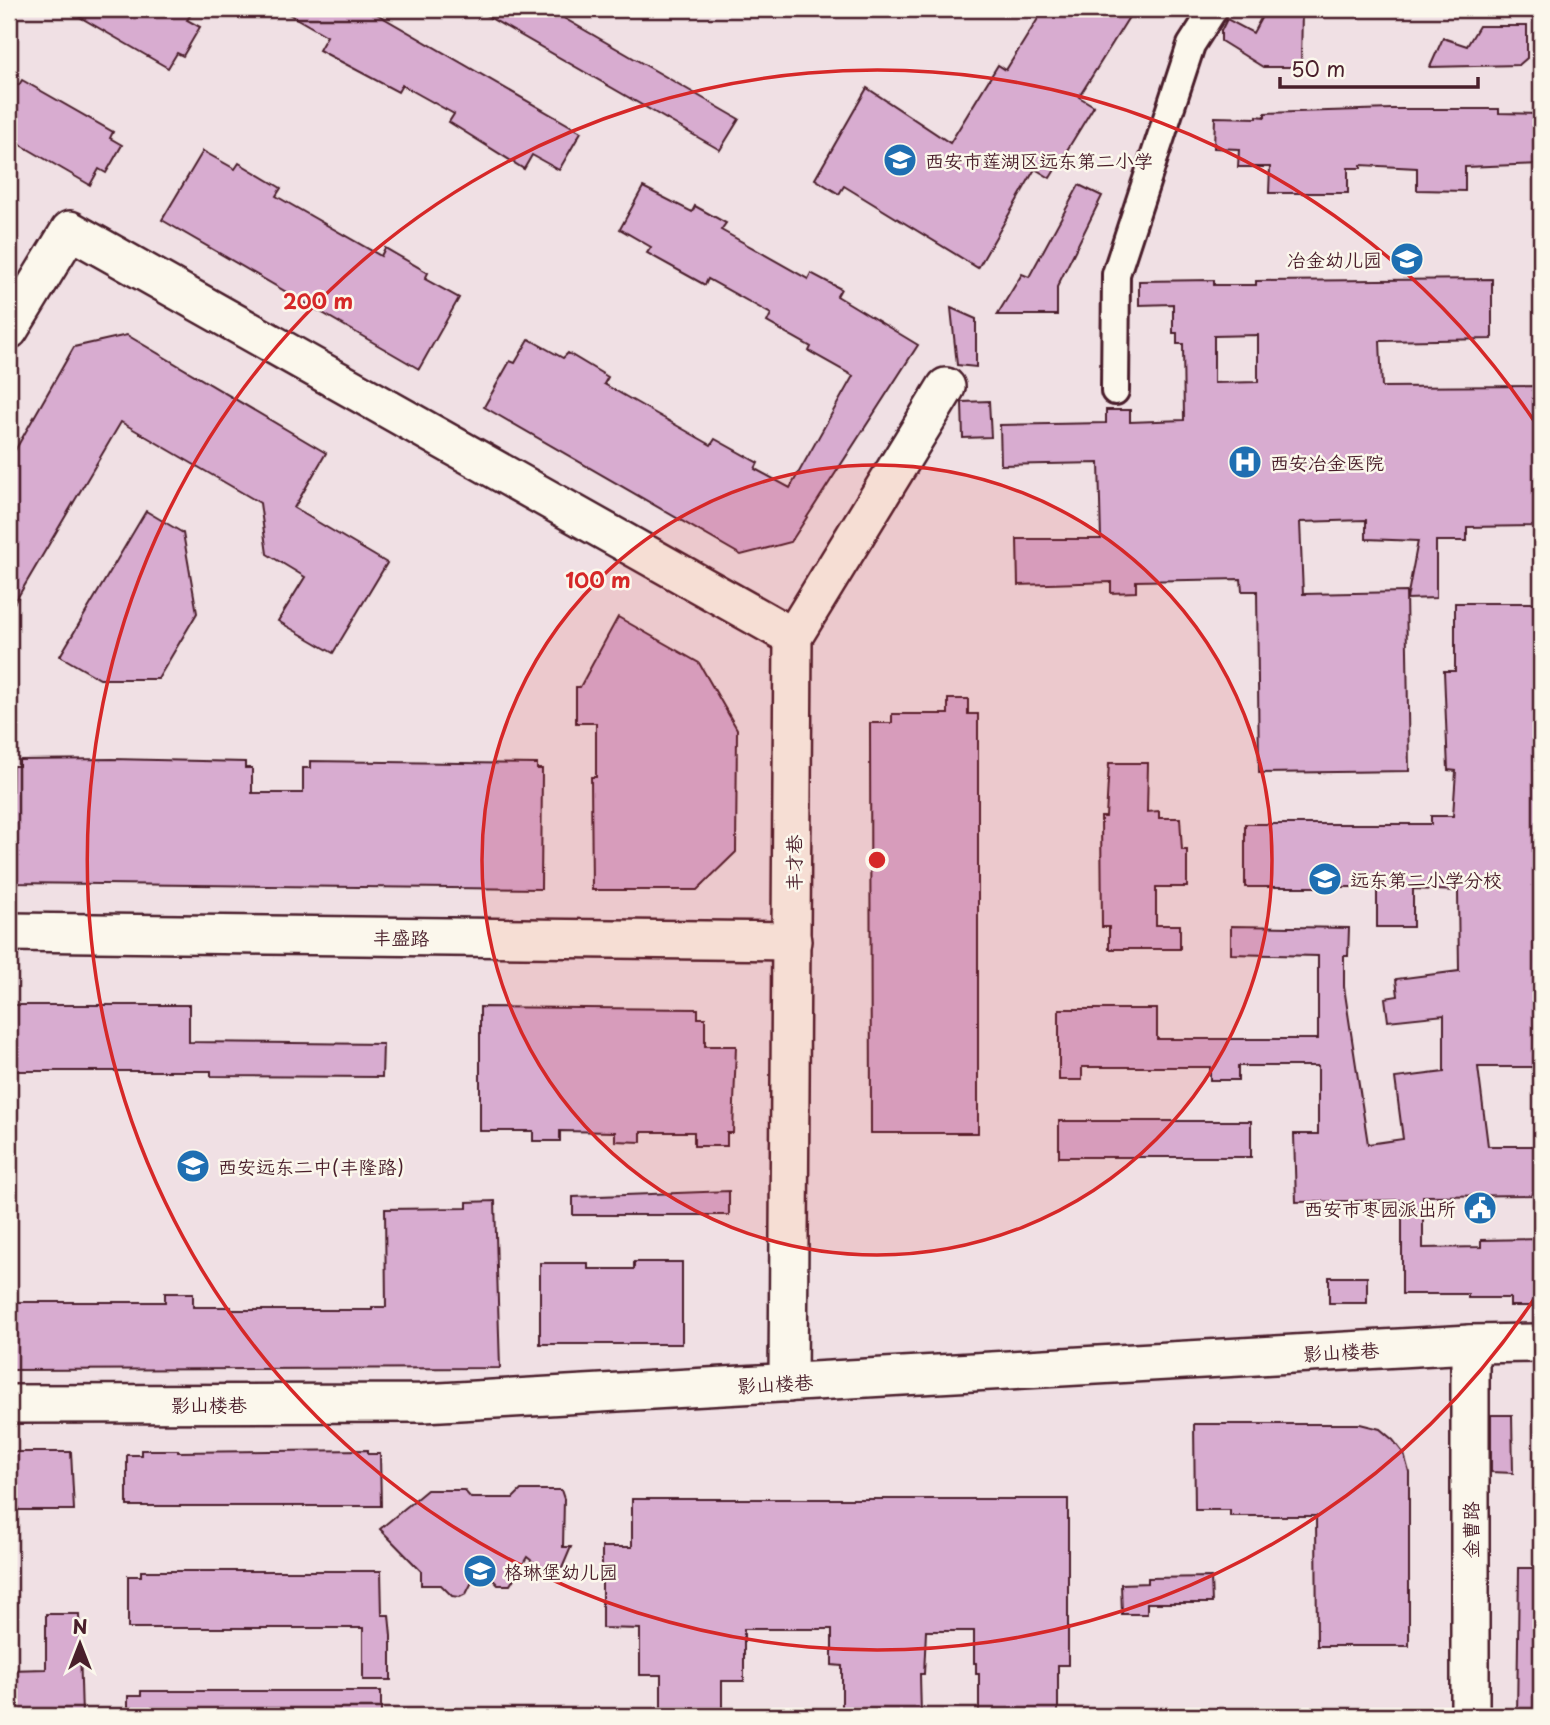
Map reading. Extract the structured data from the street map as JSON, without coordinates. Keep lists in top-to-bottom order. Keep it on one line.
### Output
{"streets":{"street":["丰才巷","丰盛路","影山楼巷","金曹路"]},"crossings":[["丰才巷","丰盛路"],["丰才巷","影山楼巷"],["影山楼巷","金曹路"]],"places":{"school or university":["西安市莲湖区远东第二小学","冶金幼儿园","远东第二小学分校","西安远东二中(丰隆路)","格琳堡幼儿园"],"hospital":["西安冶金医院"],"public building":["西安市枣园派出所"]},"scale_bar":"50 m","north":"top","rings":["200 m","100 m"]}
